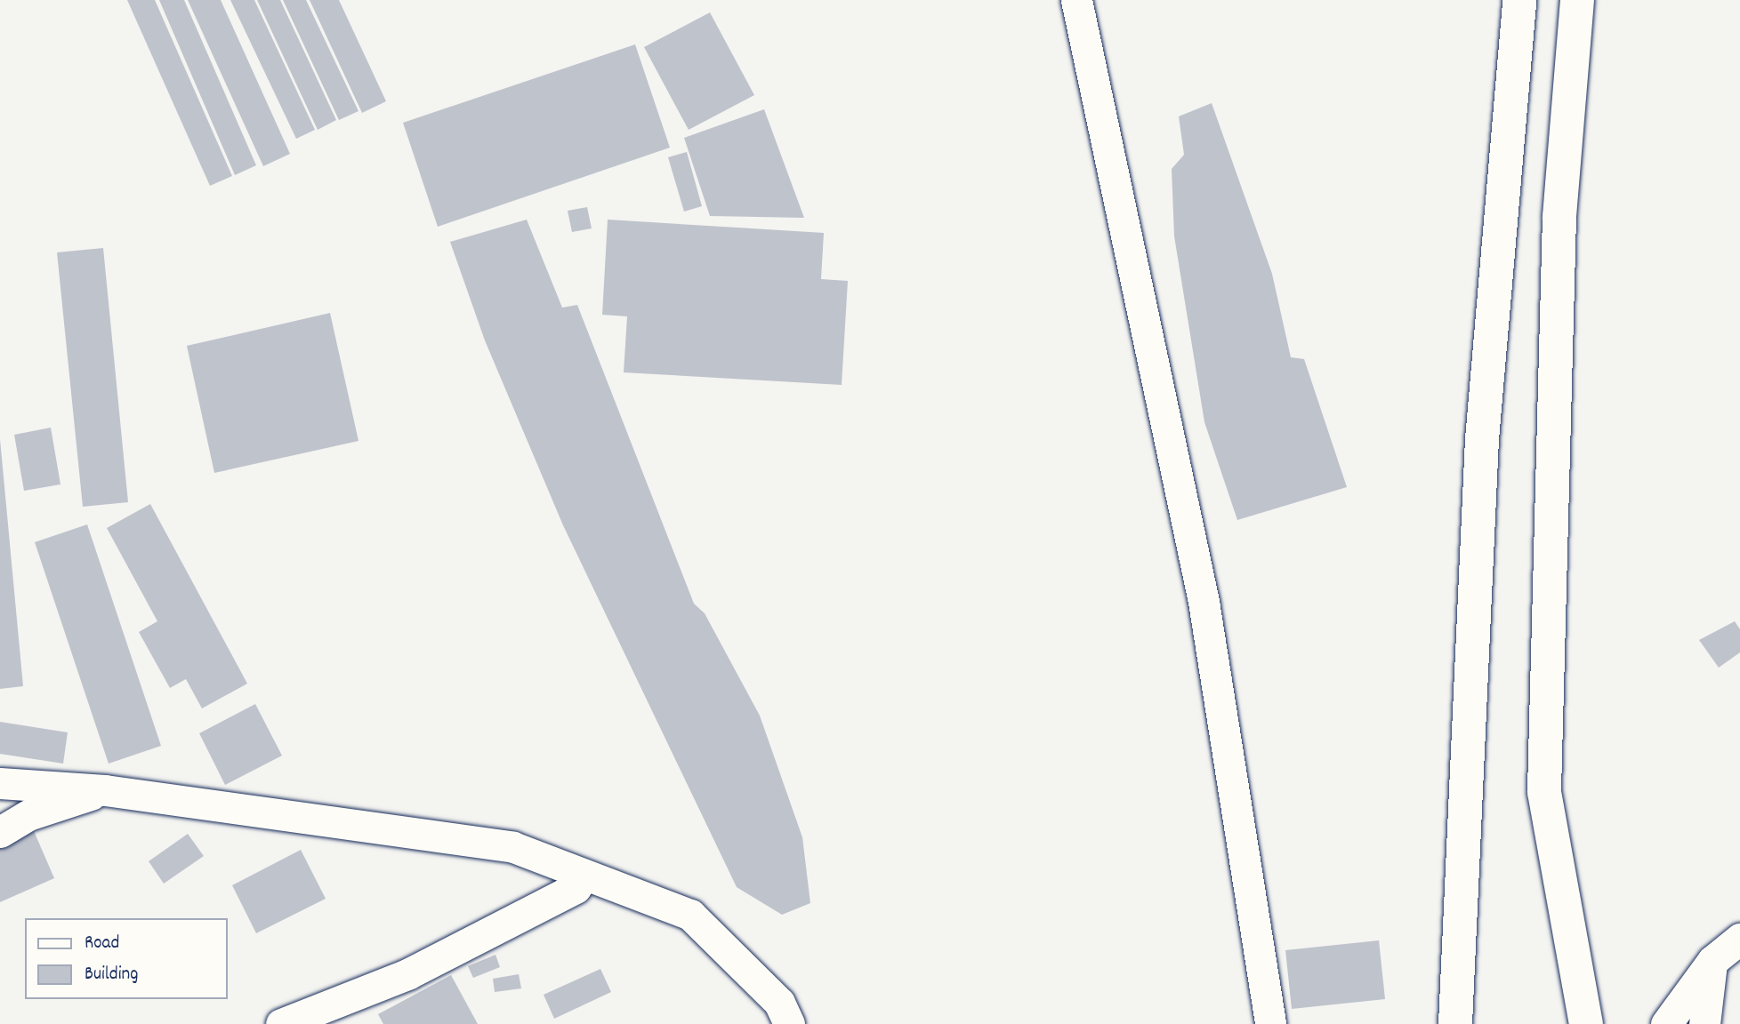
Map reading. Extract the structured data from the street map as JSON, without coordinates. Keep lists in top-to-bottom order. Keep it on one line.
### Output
{"legend":["Road","Building"]}
